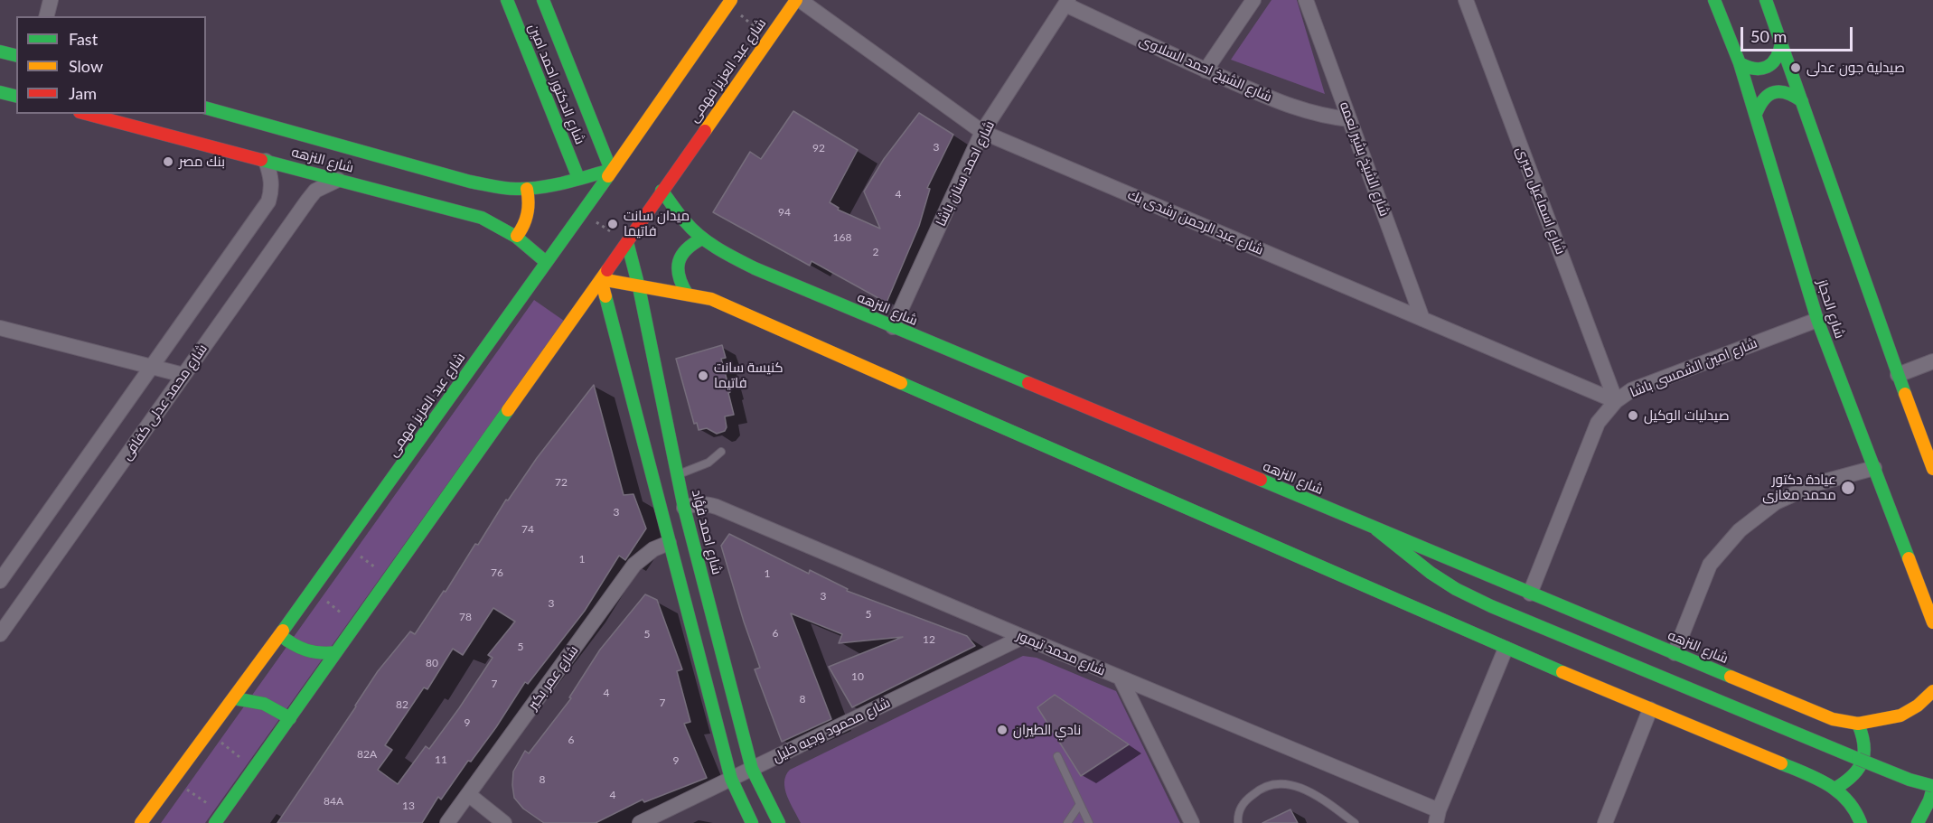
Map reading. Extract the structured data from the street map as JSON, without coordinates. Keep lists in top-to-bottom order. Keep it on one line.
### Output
{"streets":{"main road":["شارع عبد العزيز فهمى","شارع الدكتور احمد امين","شارع النزهه","شارع الحجاز","شارع احمد فؤاد"],"street":["شارع الشيخ احمد السلاوى","شارع الشيخ بشير نعمه","شارع احمد سنان باشا","شارع اسماعيل صبرى","شارع عبد الرحمن رشدى بك","شارع امين الشمسى باشا","شارع محمد عدلى كفافى","شارع محمد تيمور","شارع عمر بكير","شارع محمود وجيه خليل"]},"crossings":[["شارع الشيخ احمد السلاوى","شارع الشيخ بشير نعمه"],["شارع الشيخ احمد السلاوى","شارع احمد سنان باشا"],["شارع عبد العزيز فهمى","شارع الدكتور احمد امين"],["شارع عبد العزيز فهمى","شارع النزهه"],["شارع عبد العزيز فهمى","شارع عبد الرحمن رشدى بك"],["شارع عبد العزيز فهمى","شارع احمد فؤاد"],["شارع الدكتور احمد امين","شارع النزهه"],["شارع الشيخ بشير نعمه","شارع عبد الرحمن رشدى بك"],["شارع النزهه","شارع احمد سنان باشا"],["شارع النزهه","شارع امين الشمسى باشا"],["شارع النزهه","شارع محمد عدلى كفافى"],["شارع احمد سنان باشا","شارع عبد الرحمن رشدى بك"],["شارع اسماعيل صبرى","شارع عبد الرحمن رشدى بك"],["شارع اسماعيل صبرى","شارع امين الشمسى باشا"],["شارع عبد الرحمن رشدى بك","شارع امين الشمسى باشا"],["شارع الحجاز","شارع امين الشمسى باشا"],["شارع احمد فؤاد","شارع محمد تيمور"],["شارع احمد فؤاد","شارع محمود وجيه خليل"],["شارع محمد تيمور","شارع محمود وجيه خليل"]],"places":["صيدلية جون عدلى","بنك مصر","ميدان سانت فاتيما","كنيسة سانت فاتيما","صيدليات الوكيل","عيادة دكتور محمد مغازى","نادي الطيران"],"house_numbers":["3","92","4","94","168","2","72","3","74","1","76","1","3","3","5","78","6","5","12","5","80","10","7","4","8","7","82","9","6","82A","11","9","8","4","84A","13"],"legend":["Fast","Slow","Jam"],"scale_bar":"50 m"}
